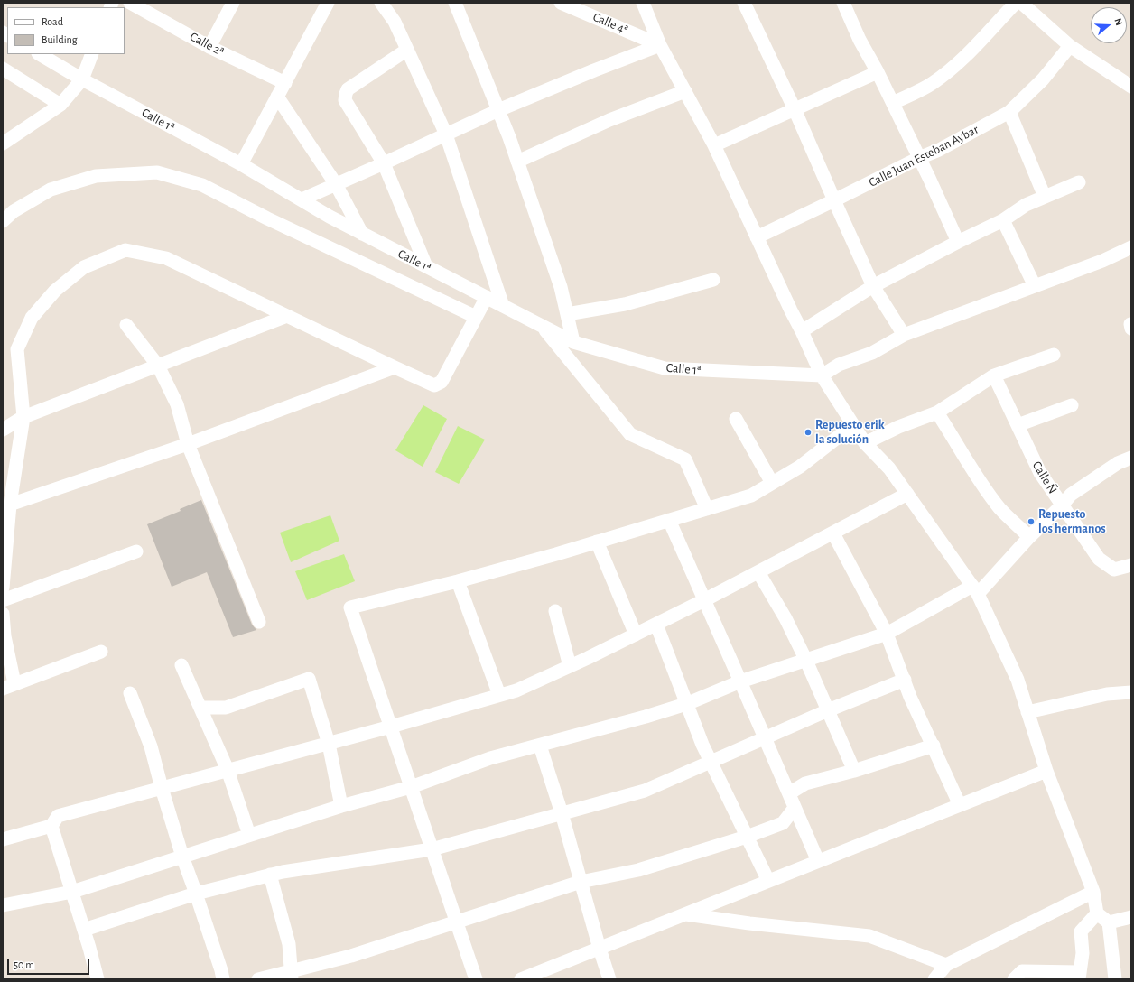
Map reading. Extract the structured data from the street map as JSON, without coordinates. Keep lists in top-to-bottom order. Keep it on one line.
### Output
{"streets":{"street":["Calle 4ª","Calle 2ª","Calle 1ª","Calle Juan Esteban Aybar","Calle Ñ"]},"places":["Repuesto erik la solución","Repuesto los hermanos"],"legend":["Road","Building"],"scale_bar":"50 m","north":"right"}
